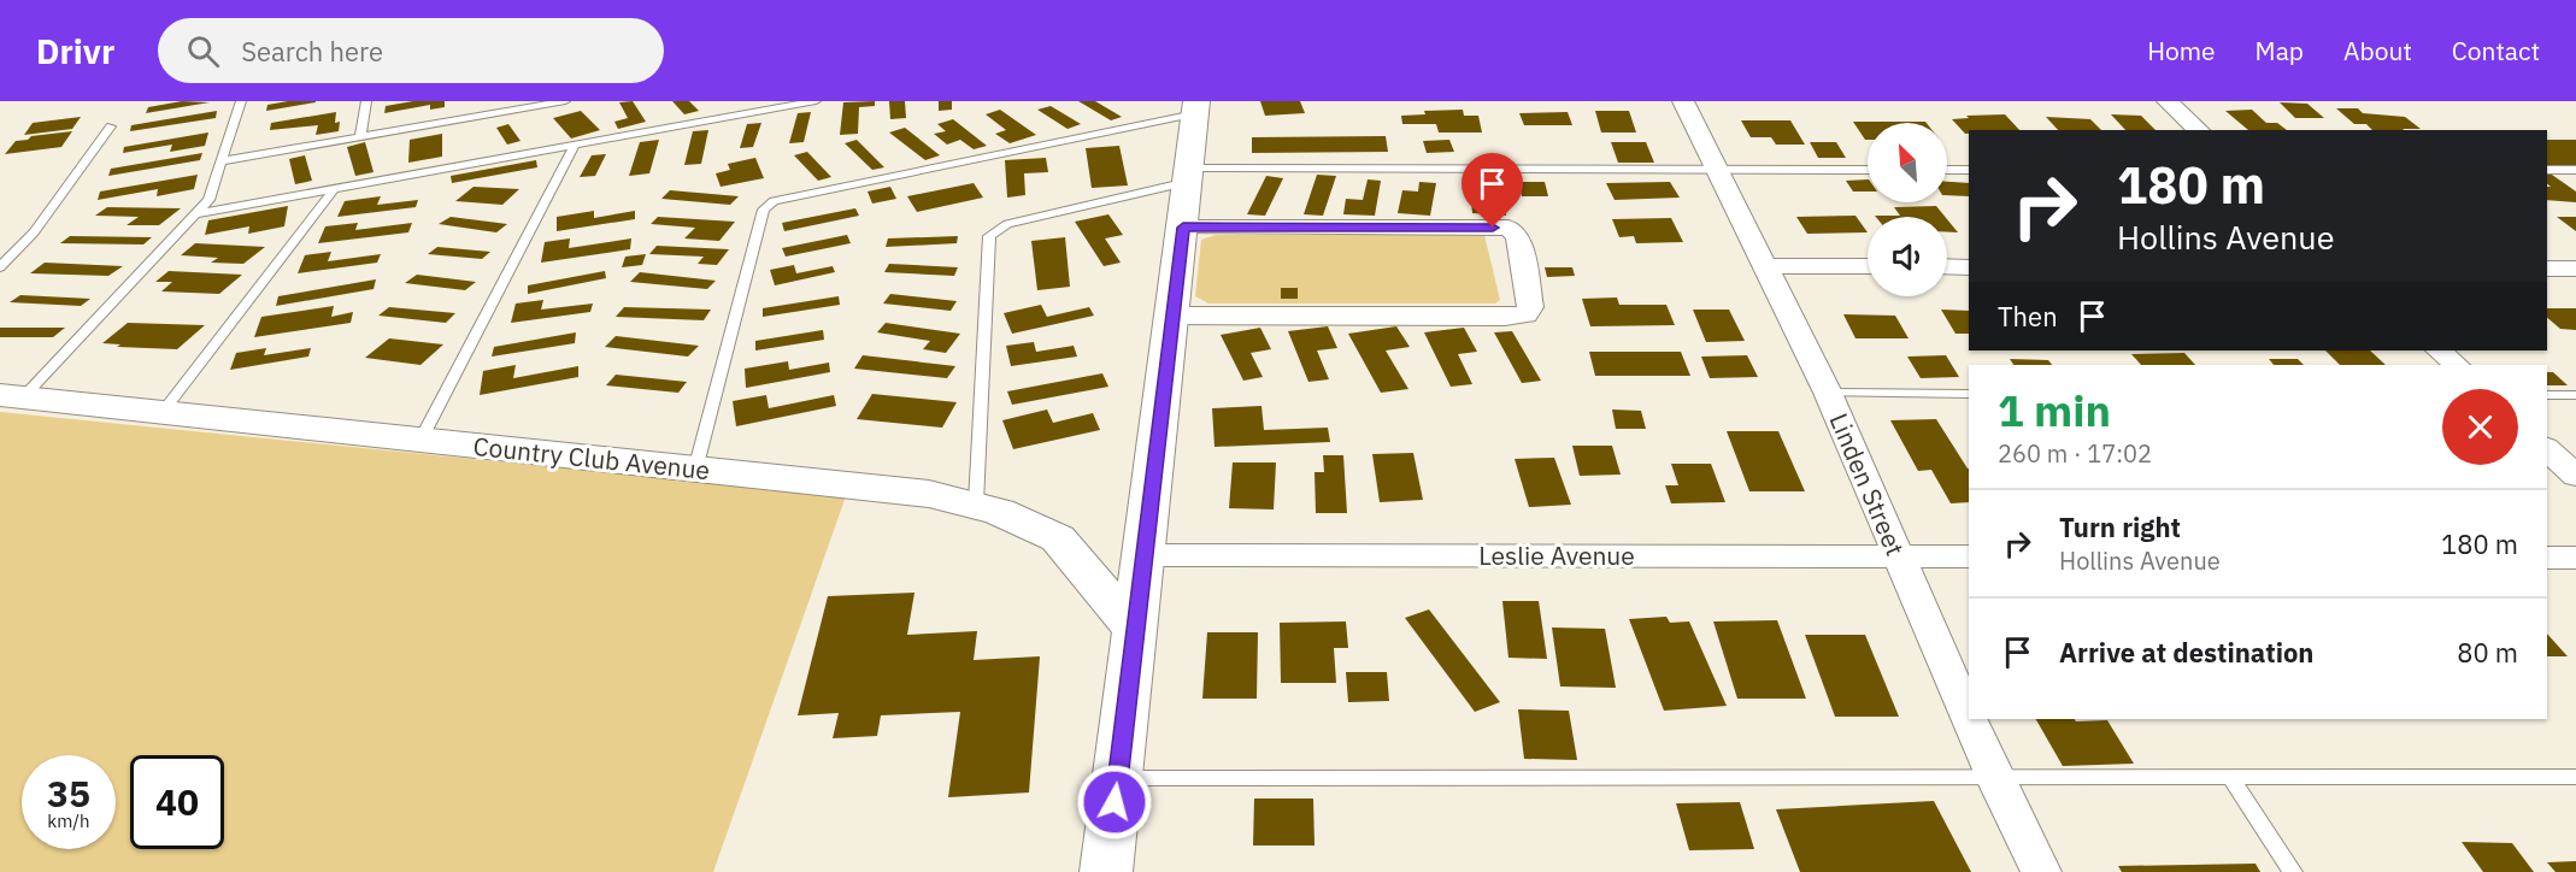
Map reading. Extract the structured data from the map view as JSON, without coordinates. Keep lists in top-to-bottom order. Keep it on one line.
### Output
{"streets":{"street":["Country Club Avenue","Linden Street","Leslie Avenue"]},"crossings":[["Linden Street","Leslie Avenue"]],"north":"top left","page":{"header":"Drivr","search":"Search here","nav":["Home","Map","About","Contact"],"turn":["180 m","Hollins Avenue"],"then":"Then","heading":["1 min","260 m · 17:02"],"list":[{"name":"Turn right","note":"Hollins Avenue","value":"180 m"},{"name":"Arrive at destination","value":"80 m"}],"speed":"35 km/h","limit":"40"}}
